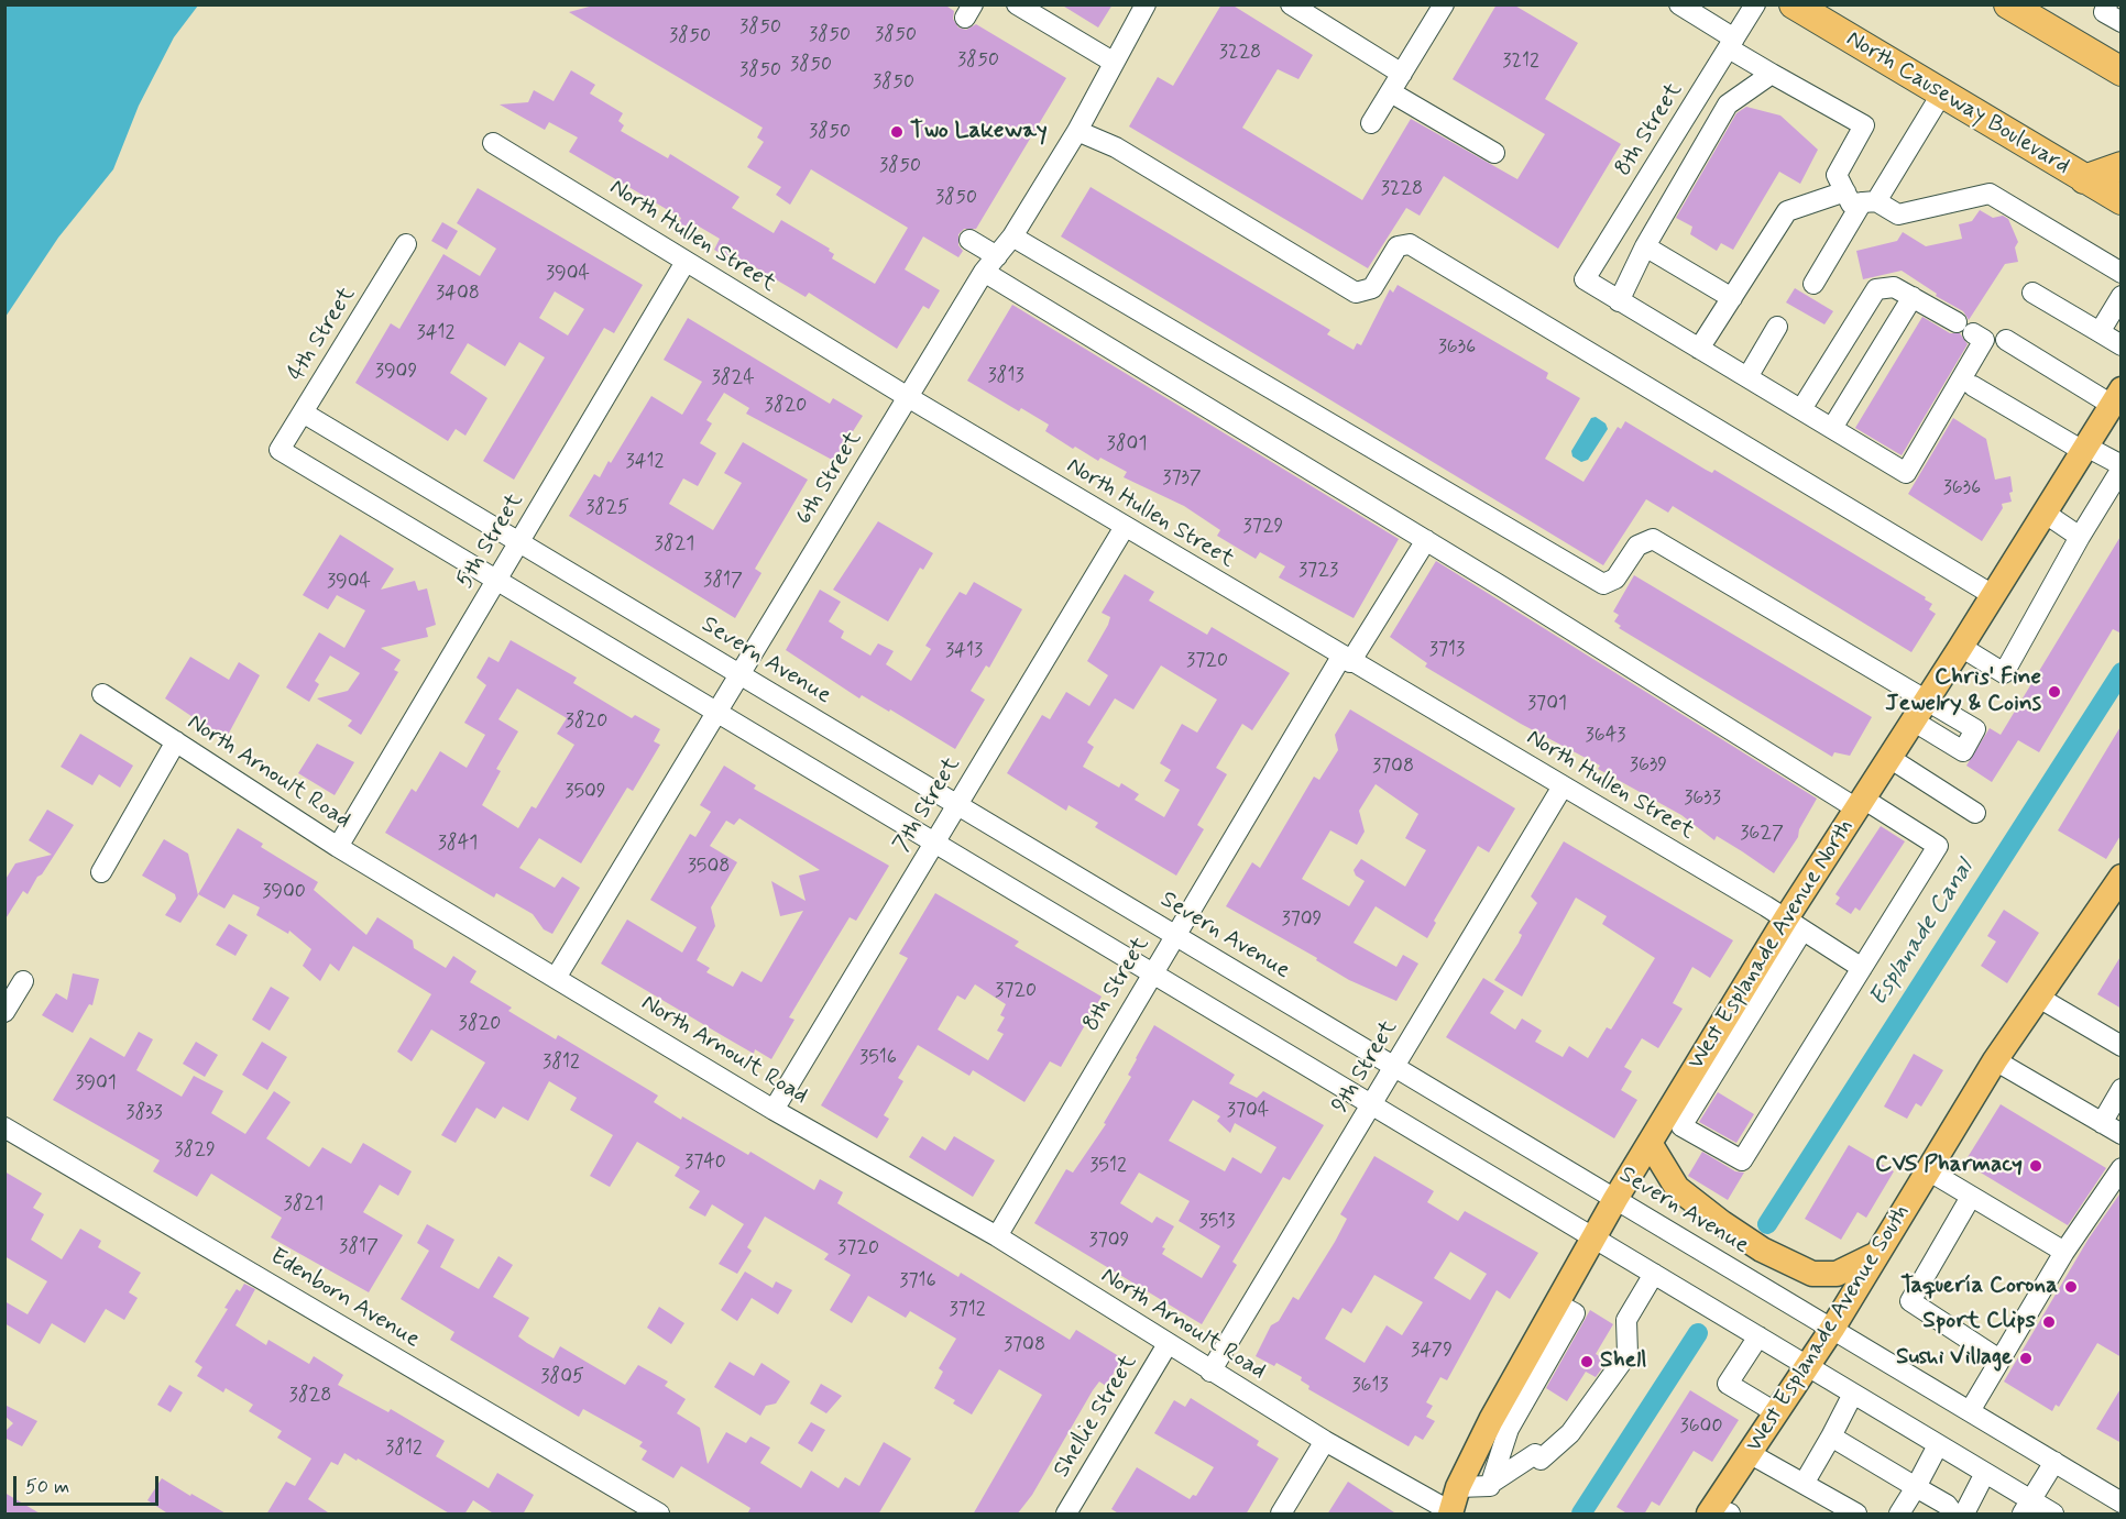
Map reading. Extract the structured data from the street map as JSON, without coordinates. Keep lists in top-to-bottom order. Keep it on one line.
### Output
{"streets":{"highway":["North Causeway Boulevard"],"main road":["West Esplanade Avenue North","West Esplanade Avenue South"],"street":["8th Street","North Hullen Street","4th Street","6th Street","5th Street","Severn Avenue","North Arnoult Road","7th Street","9th Street","Edenborn Avenue","Shellie Street"]},"crossings":[["8th Street","North Hullen Street"],["8th Street","Severn Avenue"],["8th Street","North Arnoult Road"],["North Hullen Street","6th Street"],["North Hullen Street","5th Street"],["North Hullen Street","7th Street"],["North Hullen Street","West Esplanade Avenue North"],["North Hullen Street","9th Street"],["4th Street","5th Street"],["4th Street","Severn Avenue"],["6th Street","Severn Avenue"],["6th Street","North Arnoult Road"],["5th Street","Severn Avenue"],["5th Street","North Arnoult Road"],["Severn Avenue","7th Street"],["Severn Avenue","West Esplanade Avenue North"],["Severn Avenue","9th Street"],["Severn Avenue","West Esplanade Avenue South"],["North Arnoult Road","7th Street"],["North Arnoult Road","West Esplanade Avenue North"],["North Arnoult Road","9th Street"],["North Arnoult Road","Shellie Street"]],"water":["Esplanade Canal"],"places":["Two Lakeway","Chris' Fine Jewelry & Coins","CVS Pharmacy","Taquería Corona","Sport Clips","Sushi Village","Shell"],"house_numbers":["3850","3850","3850","3850","3228","3850","3212","3850","3850","3850","3850","3850","3228","3850","3904","3408","3412","3636","3909","3813","3824","3820","3801","3412","3737","3636","3825","3729","3821","3723","3817","3904","3713","3413","3720","3701","3820","3643","3639","3708","3509","3633","3627","3841","3508","3900","3709","3720","3820","3516","3812","3901","3704","3833","3829","3740","3512","3821","3513","3709","3817","3720","3716","3712","3708","3479","3805","3613","3828","3600","3812"],"scale_bar":"50 m"}
